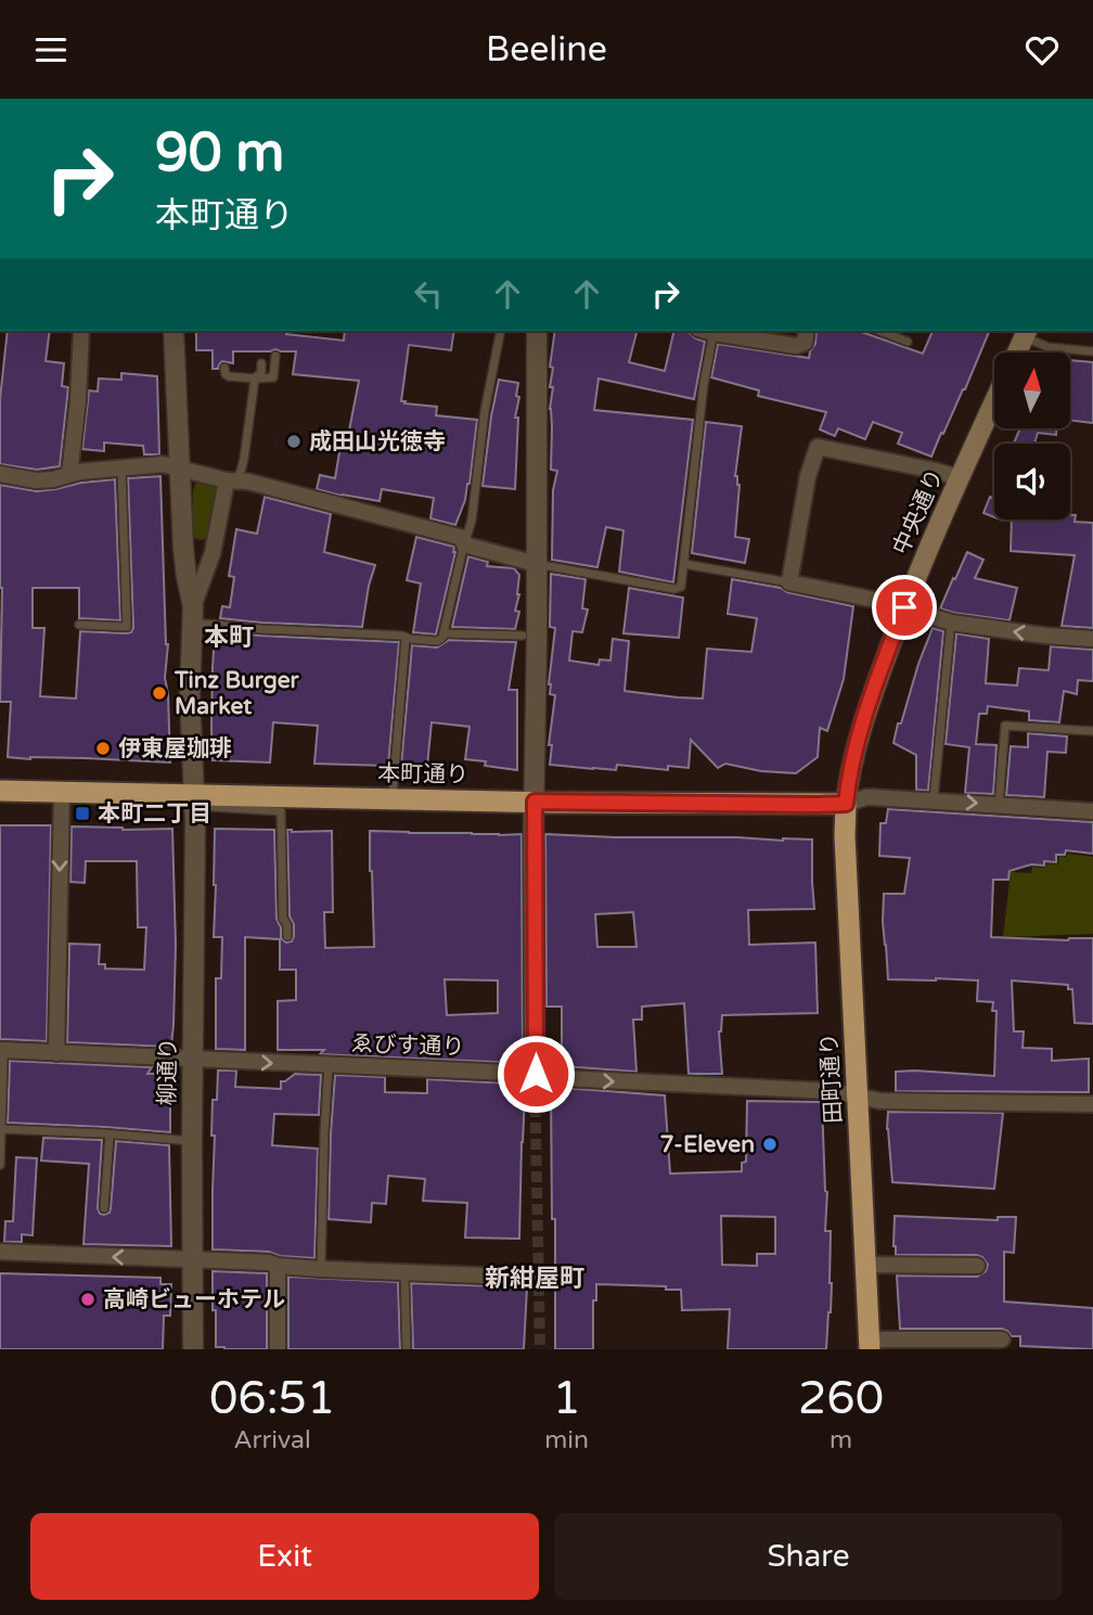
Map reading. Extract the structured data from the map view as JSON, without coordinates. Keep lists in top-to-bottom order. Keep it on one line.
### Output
{"streets":{"highway":["本町通り","田町通り"],"main road":["中央通り"],"street":["ゑびす通り","柳通り"]},"crossings":[["中央通り","本町通り"],["中央通り","田町通り"],["本町通り","柳通り"],["本町通り","田町通り"],["ゑびす通り","柳通り"],["ゑびす通り","田町通り"]],"one_way":["ゑびす通り"],"districts":["本町","新紺屋町"],"places":{"other":["成田山光徳寺","Tinz Burger Market","伊東屋珈琲","7-Eleven","高崎ビューホテル"],"transit":["本町二丁目"]},"north":"top","page":{"header":"Beeline","turn":["90 m","本町通り"],"eta":["06:51","Arrival","1","min","260","m"],"buttons":["Exit","Share"]}}
